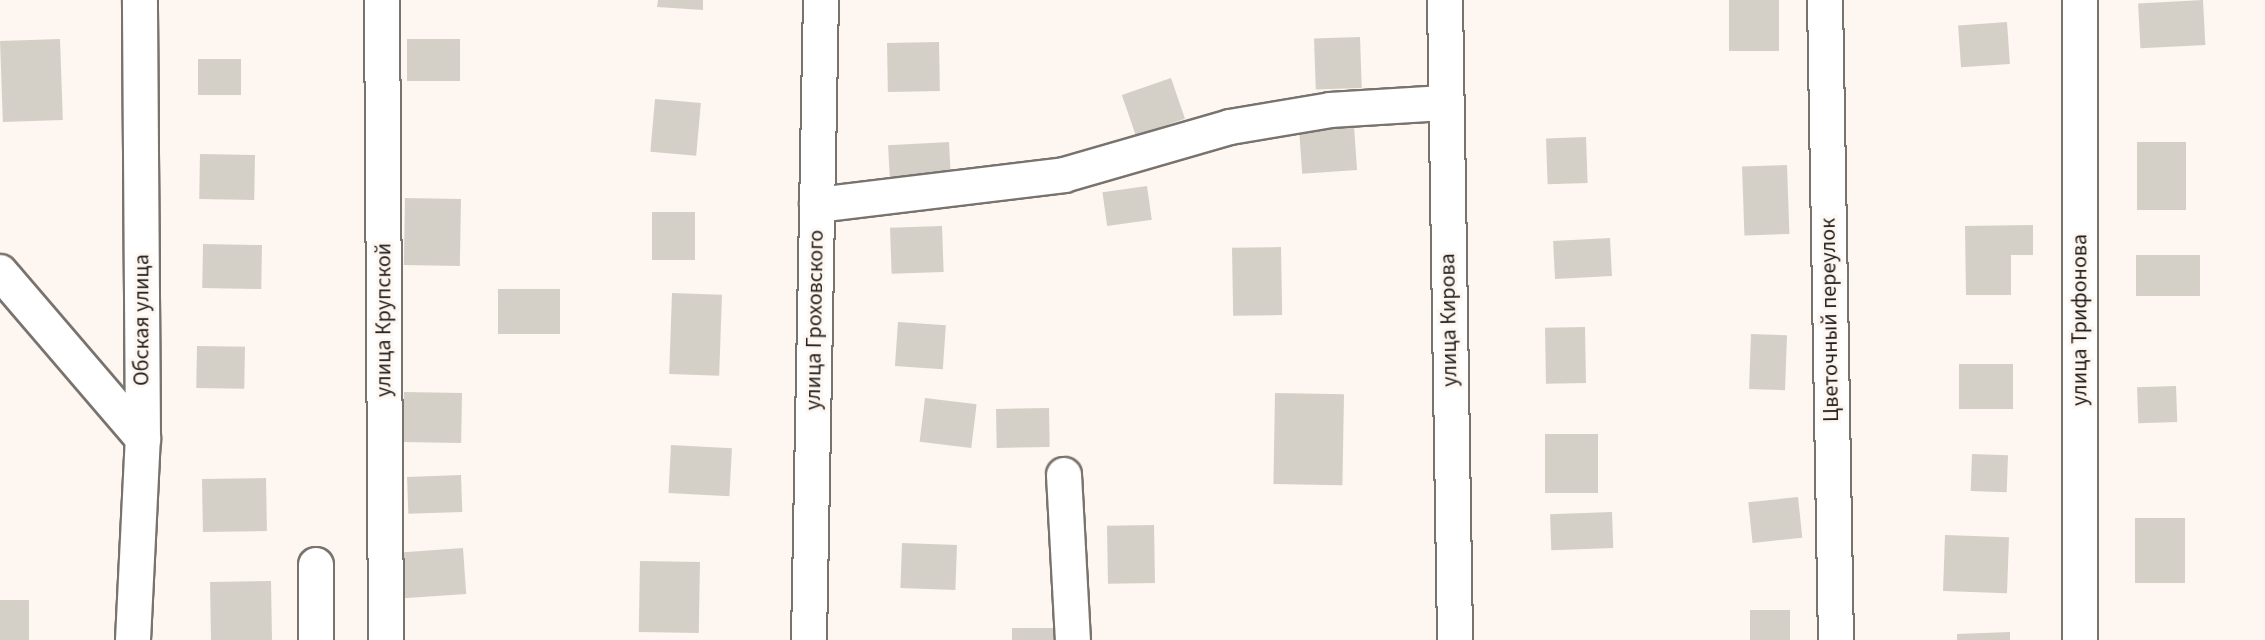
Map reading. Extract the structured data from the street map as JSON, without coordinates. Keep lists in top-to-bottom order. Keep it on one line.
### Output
{"streets":{"street":["Обская улица","улица Крупской","улица Гроховского","улица Кирова","Цветочный переулок","улица Трифонова"]}}
